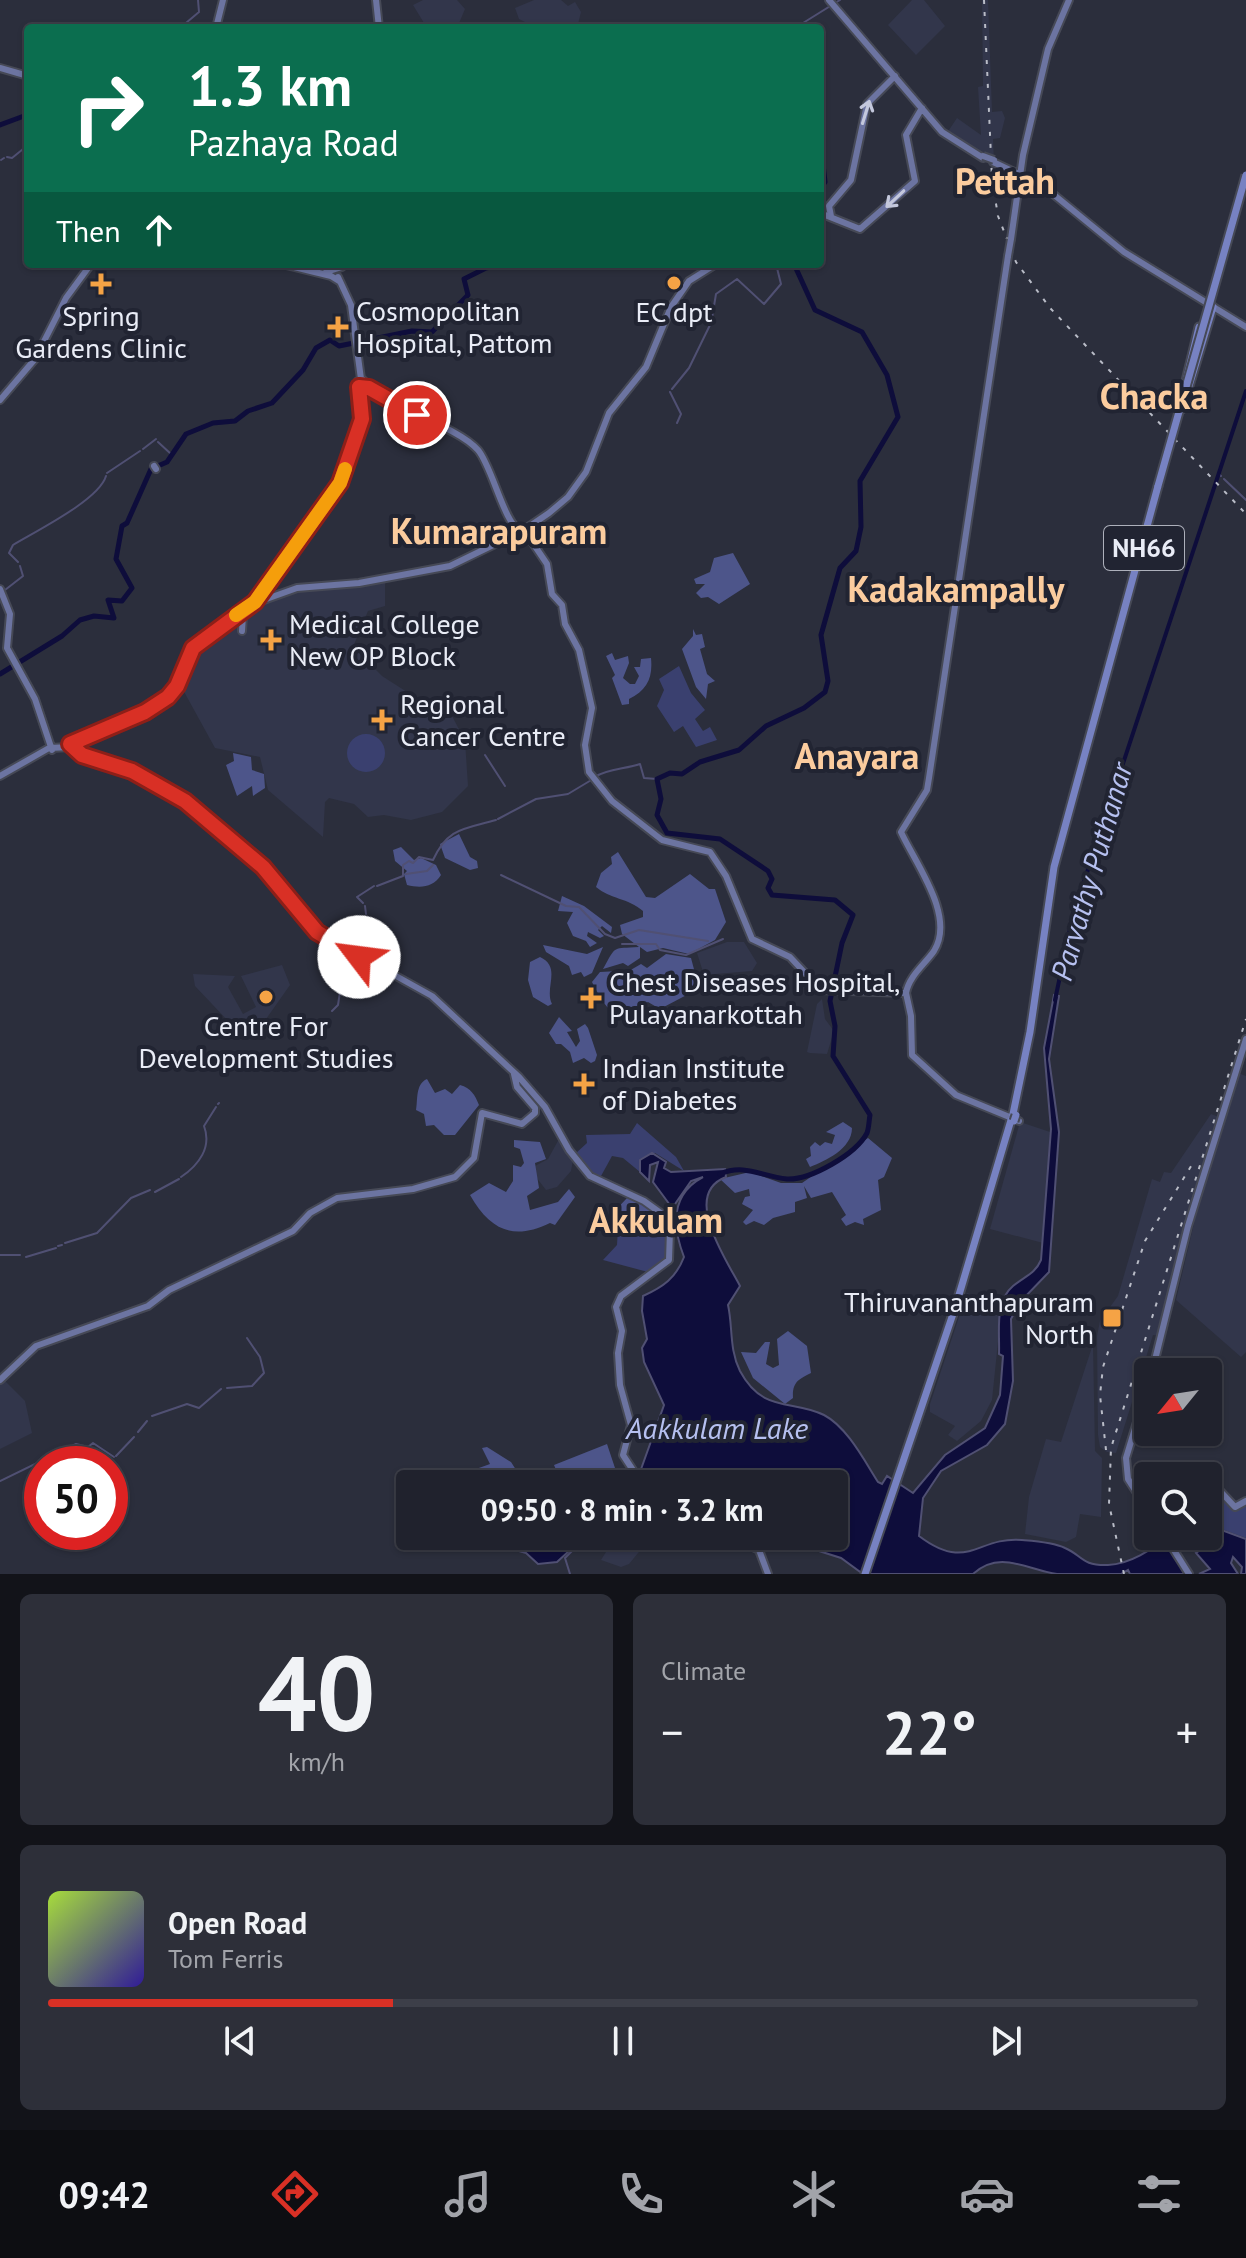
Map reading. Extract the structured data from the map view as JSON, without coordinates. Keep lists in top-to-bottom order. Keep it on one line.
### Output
{"streets":{"highway":["NH66"]},"districts":["Pettah","Chacka","Kumarapuram","Kadakampally","Anayara","Akkulam"],"water":["Parvathy Puthanar","Aakkulam Lake"],"places":{"other":["EC dpt","Centre For Development Studies"],"health":["Spring Gardens Clinic","Cosmopolitan Hospital, Pattom","Medical College New OP Block","Regional Cancer Centre","Chest Diseases Hospital, Pulayanarkottah","Indian Institute of Diabetes"],"transit":["Thiruvananthapuram North"]},"north":"bottom left","page":{"turn":["1.3 km","Pazhaya Road"],"then":"Then","limit":"50","trip":"09:50 · 8 min · 3.2 km","tile":[["40","km/h"],"Climate"],"heat":["−","22°","+"],"song":["Open Road","Tom Ferris"],"tabs":"09:42"}}
